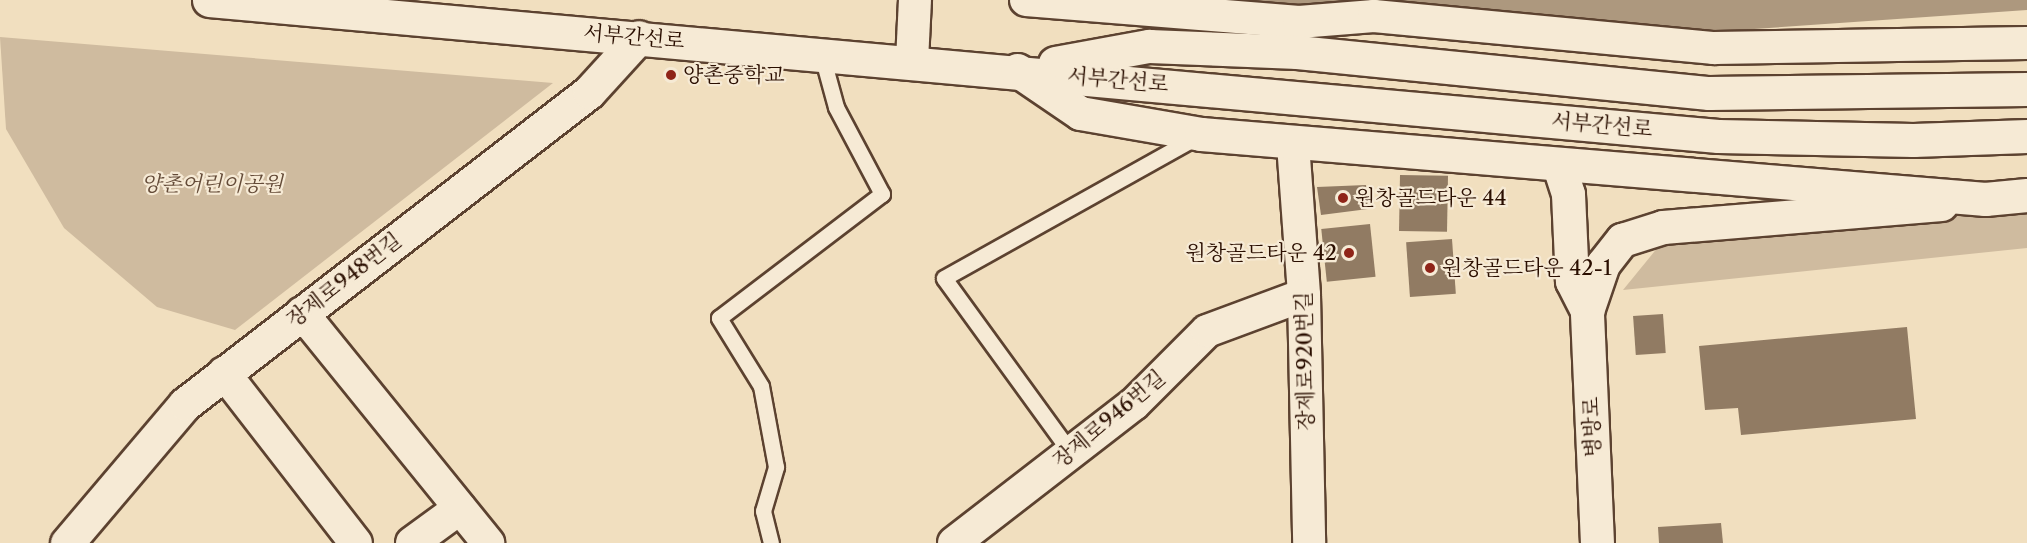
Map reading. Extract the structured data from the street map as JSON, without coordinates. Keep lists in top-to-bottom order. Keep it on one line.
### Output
{"streets":{"street":["서부간선로","장제로948번길","장제로920번길","장제로946번길","병방로"]},"crossings":[["서부간선로","장제로948번길"],["장제로920번길","장제로946번길"]],"parks":["양촌어린이공원"],"places":["양촌중학교","원창골드타운 44","원창골드타운 42","원창골드타운 42-1"]}
